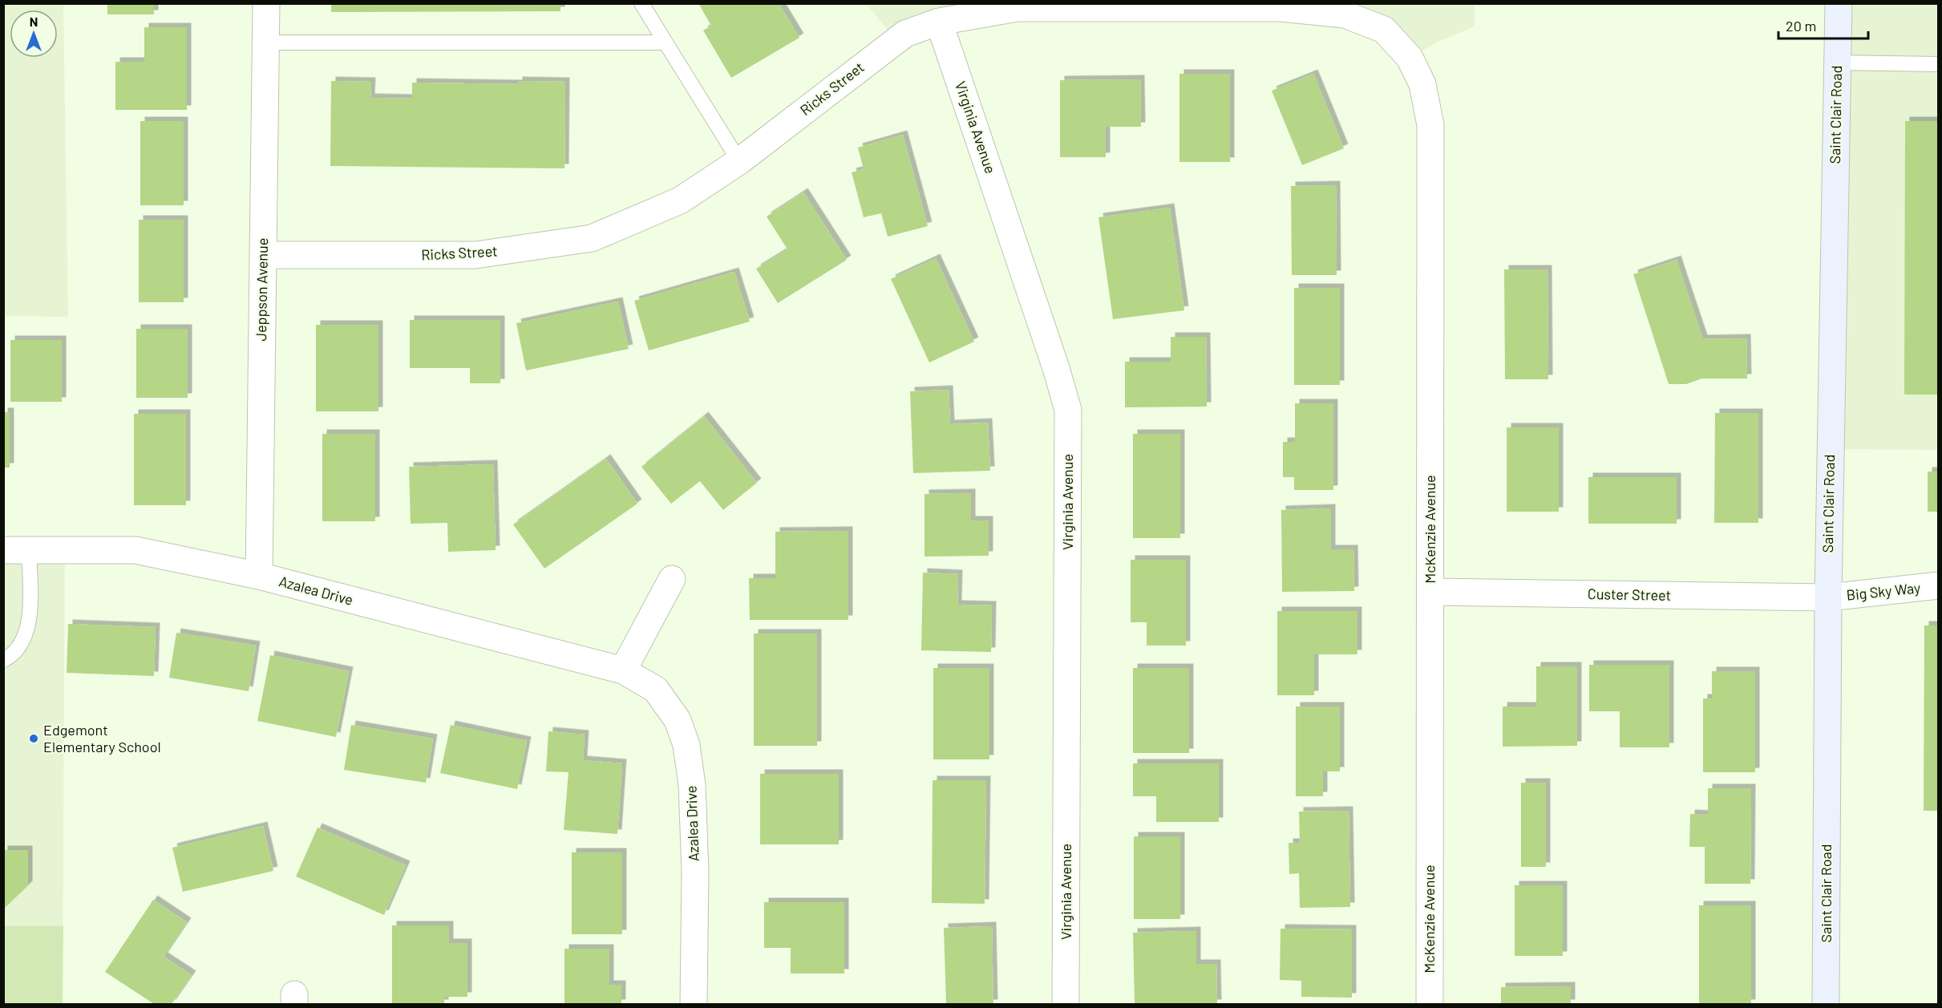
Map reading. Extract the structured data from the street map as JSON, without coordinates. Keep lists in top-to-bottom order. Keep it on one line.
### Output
{"streets":{"street":["Ricks Street","Saint Clair Road","Virginia Avenue","Jeppson Avenue","McKenzie Avenue","Azalea Drive","Big Sky Way","Custer Street"]},"crossings":[["Ricks Street","Virginia Avenue"],["Ricks Street","Jeppson Avenue"],["Ricks Street","McKenzie Avenue"],["Saint Clair Road","Big Sky Way"],["Saint Clair Road","Custer Street"],["Jeppson Avenue","Azalea Drive"],["McKenzie Avenue","Custer Street"],["Big Sky Way","Custer Street"]],"places":["Edgemont Elementary School"],"scale_bar":"20 m","north":"top"}
